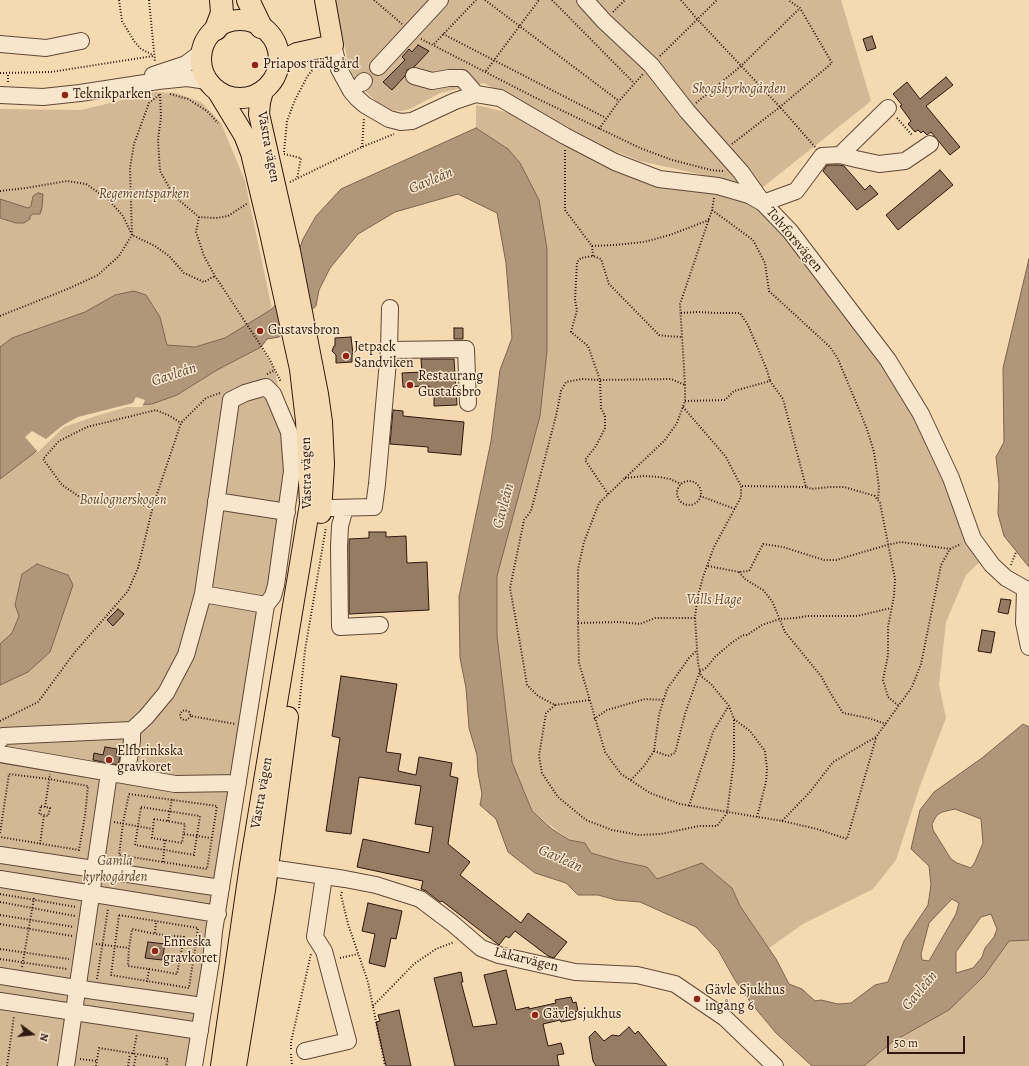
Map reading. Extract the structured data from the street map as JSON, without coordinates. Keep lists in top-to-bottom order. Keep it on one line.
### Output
{"streets":{"main road":["Västra vägen"],"street":["Tolvforsvägen","Läkarvägen"]},"crossings":[["Västra vägen","Läkarvägen"]],"water":["Gavleån"],"parks":["Skogskyrkogården","Regementsparken","Boulognerskogen","Valls Hage","Gamla kyrkogården"],"places":["Priapos trädgård","Teknikparken","Gustavsbron","Jetpack Sandviken","Restaurang Gustafsbro","Elfbrinkska gravkoret","Enneska gravkoret","Gävle Sjukhus ingång 6","Gävle sjukhus"],"scale_bar":"50 m","north":"right"}
